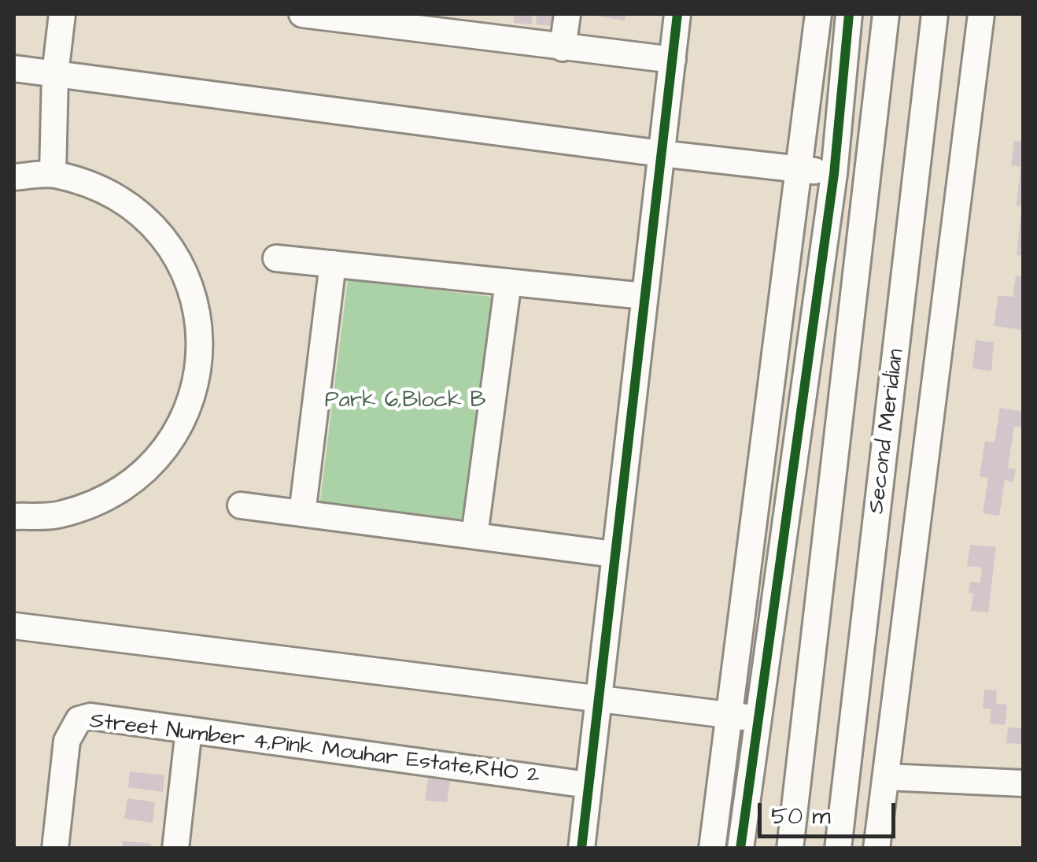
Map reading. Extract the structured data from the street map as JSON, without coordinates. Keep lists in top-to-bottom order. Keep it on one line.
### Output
{"streets":{"street":["Second Meridian","Street Number 4,Pink Mouhar Estate,RHO 2"]},"parks":["Park 6,Block B"],"scale_bar":"50 m"}
